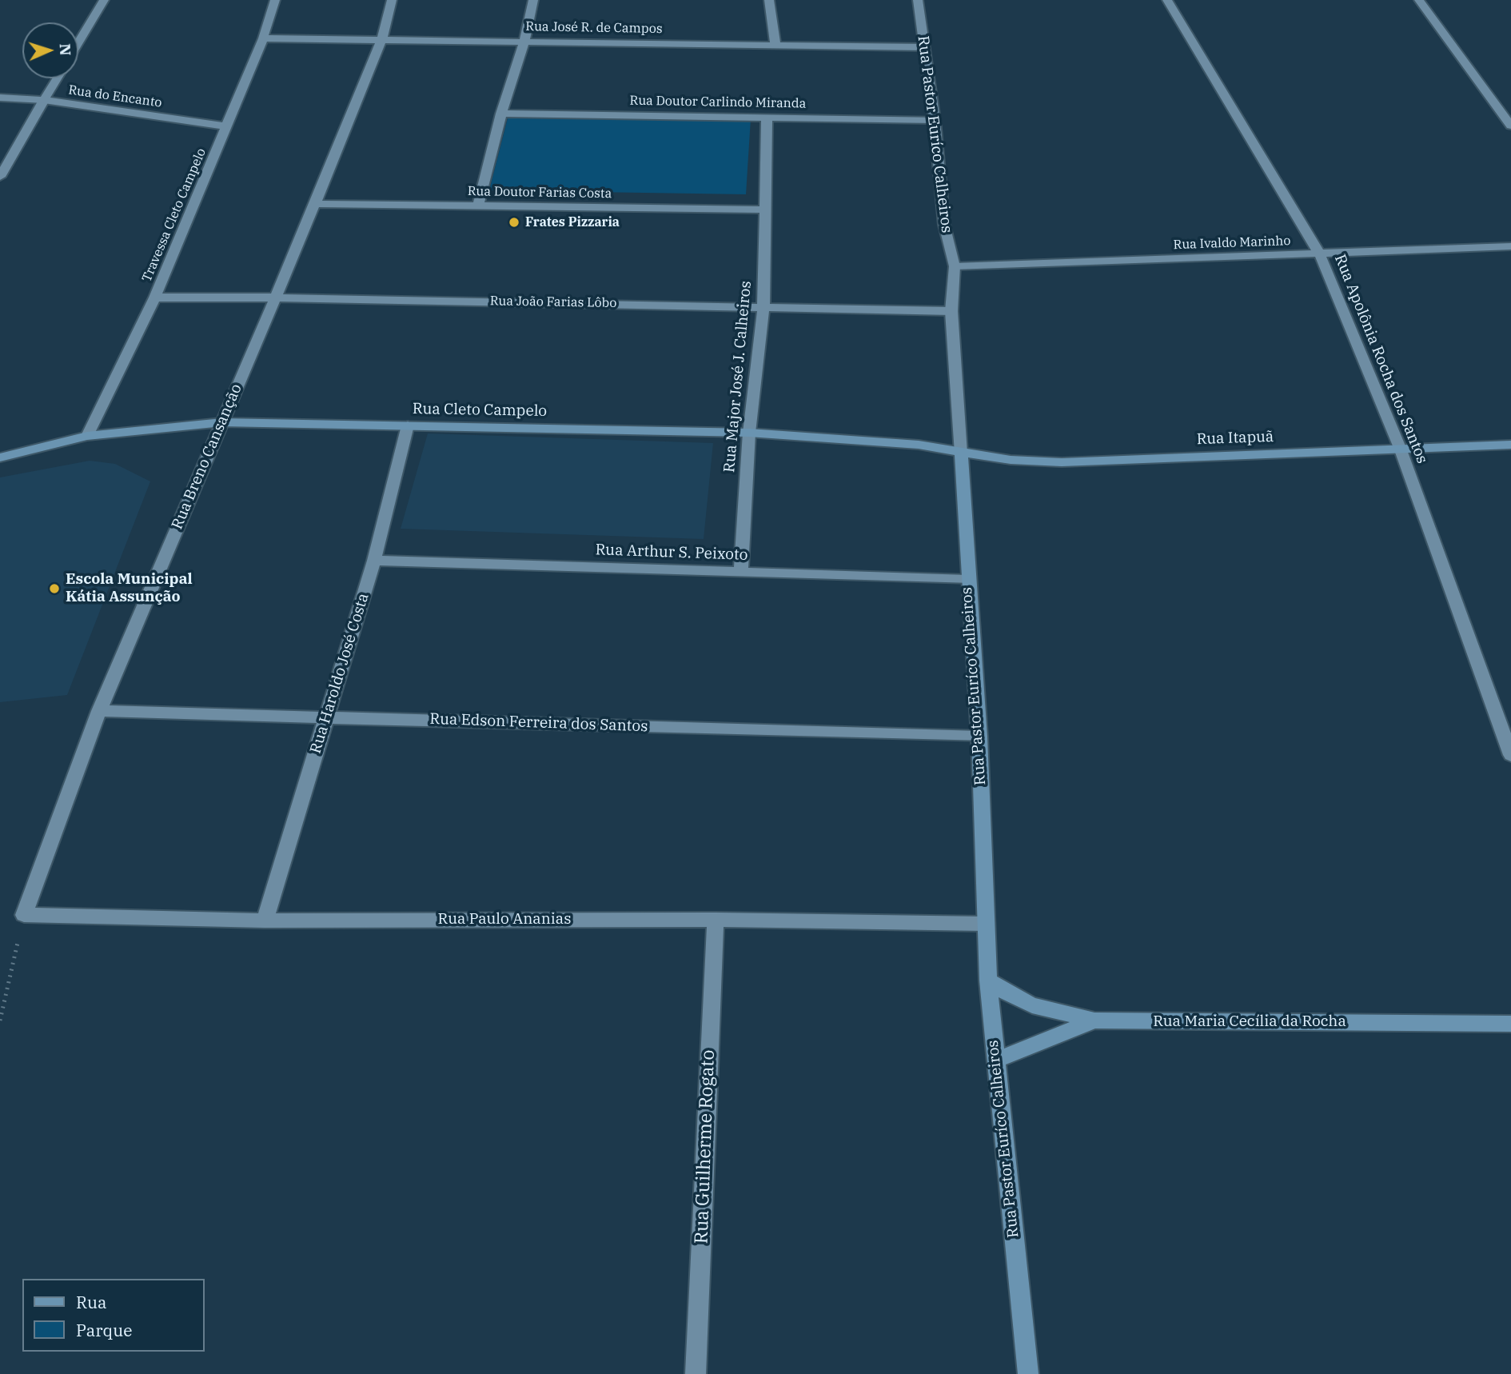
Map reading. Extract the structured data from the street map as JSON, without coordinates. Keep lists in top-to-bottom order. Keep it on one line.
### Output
{"streets":{"main road":["Rua Pastor Euríco Calheiros","Rua Cleto Campelo","Rua Itapuã","Rua Maria Cecília da Rocha"],"street":["Rua José R. de Campos","Rua do Encanto","Rua Doutor Carlindo Miranda","Rua Doutor Farias Costa","Travessa Cleto Campelo","Rua Ivaldo Marinho","Rua João Farias Lôbo","Rua Apolônia Rocha dos Santos","Rua Major José J. Calheiros","Rua Breno Cansanção","Rua Arthur S. Peixoto","Rua Haroldo José Costa","Rua Edson Ferreira dos Santos","Rua Paulo Ananias","Rua Guilherme Rogato"]},"crossings":[["Rua José R. de Campos","Rua Pastor Euríco Calheiros"],["Rua José R. de Campos","Travessa Cleto Campelo"],["Rua José R. de Campos","Rua Breno Cansanção"],["Rua do Encanto","Travessa Cleto Campelo"],["Rua Doutor Carlindo Miranda","Rua Pastor Euríco Calheiros"],["Rua Doutor Carlindo Miranda","Rua Major José J. Calheiros"],["Rua Pastor Euríco Calheiros","Rua Ivaldo Marinho"],["Rua Pastor Euríco Calheiros","Rua João Farias Lôbo"],["Rua Pastor Euríco Calheiros","Rua Cleto Campelo"],["Rua Pastor Euríco Calheiros","Rua Itapuã"],["Rua Pastor Euríco Calheiros","Rua Arthur S. Peixoto"],["Rua Pastor Euríco Calheiros","Rua Edson Ferreira dos Santos"],["Rua Pastor Euríco Calheiros","Rua Paulo Ananias"],["Rua Pastor Euríco Calheiros","Rua Maria Cecília da Rocha"],["Rua Doutor Farias Costa","Rua Major José J. Calheiros"],["Rua Doutor Farias Costa","Rua Breno Cansanção"],["Travessa Cleto Campelo","Rua João Farias Lôbo"],["Travessa Cleto Campelo","Rua Cleto Campelo"],["Rua Ivaldo Marinho","Rua Apolônia Rocha dos Santos"],["Rua João Farias Lôbo","Rua Major José J. Calheiros"],["Rua João Farias Lôbo","Rua Breno Cansanção"],["Rua Apolônia Rocha dos Santos","Rua Itapuã"],["Rua Major José J. Calheiros","Rua Cleto Campelo"],["Rua Major José J. Calheiros","Rua Arthur S. Peixoto"],["Rua Cleto Campelo","Rua Itapuã"],["Rua Cleto Campelo","Rua Breno Cansanção"],["Rua Cleto Campelo","Rua Haroldo José Costa"],["Rua Breno Cansanção","Rua Edson Ferreira dos Santos"],["Rua Breno Cansanção","Rua Paulo Ananias"],["Rua Arthur S. Peixoto","Rua Haroldo José Costa"],["Rua Haroldo José Costa","Rua Edson Ferreira dos Santos"],["Rua Haroldo José Costa","Rua Paulo Ananias"],["Rua Paulo Ananias","Rua Guilherme Rogato"]],"places":["Frates Pizzaria","Escola Municipal Kátia Assunção"],"legend":["Rua","Parque"],"north":"right"}
